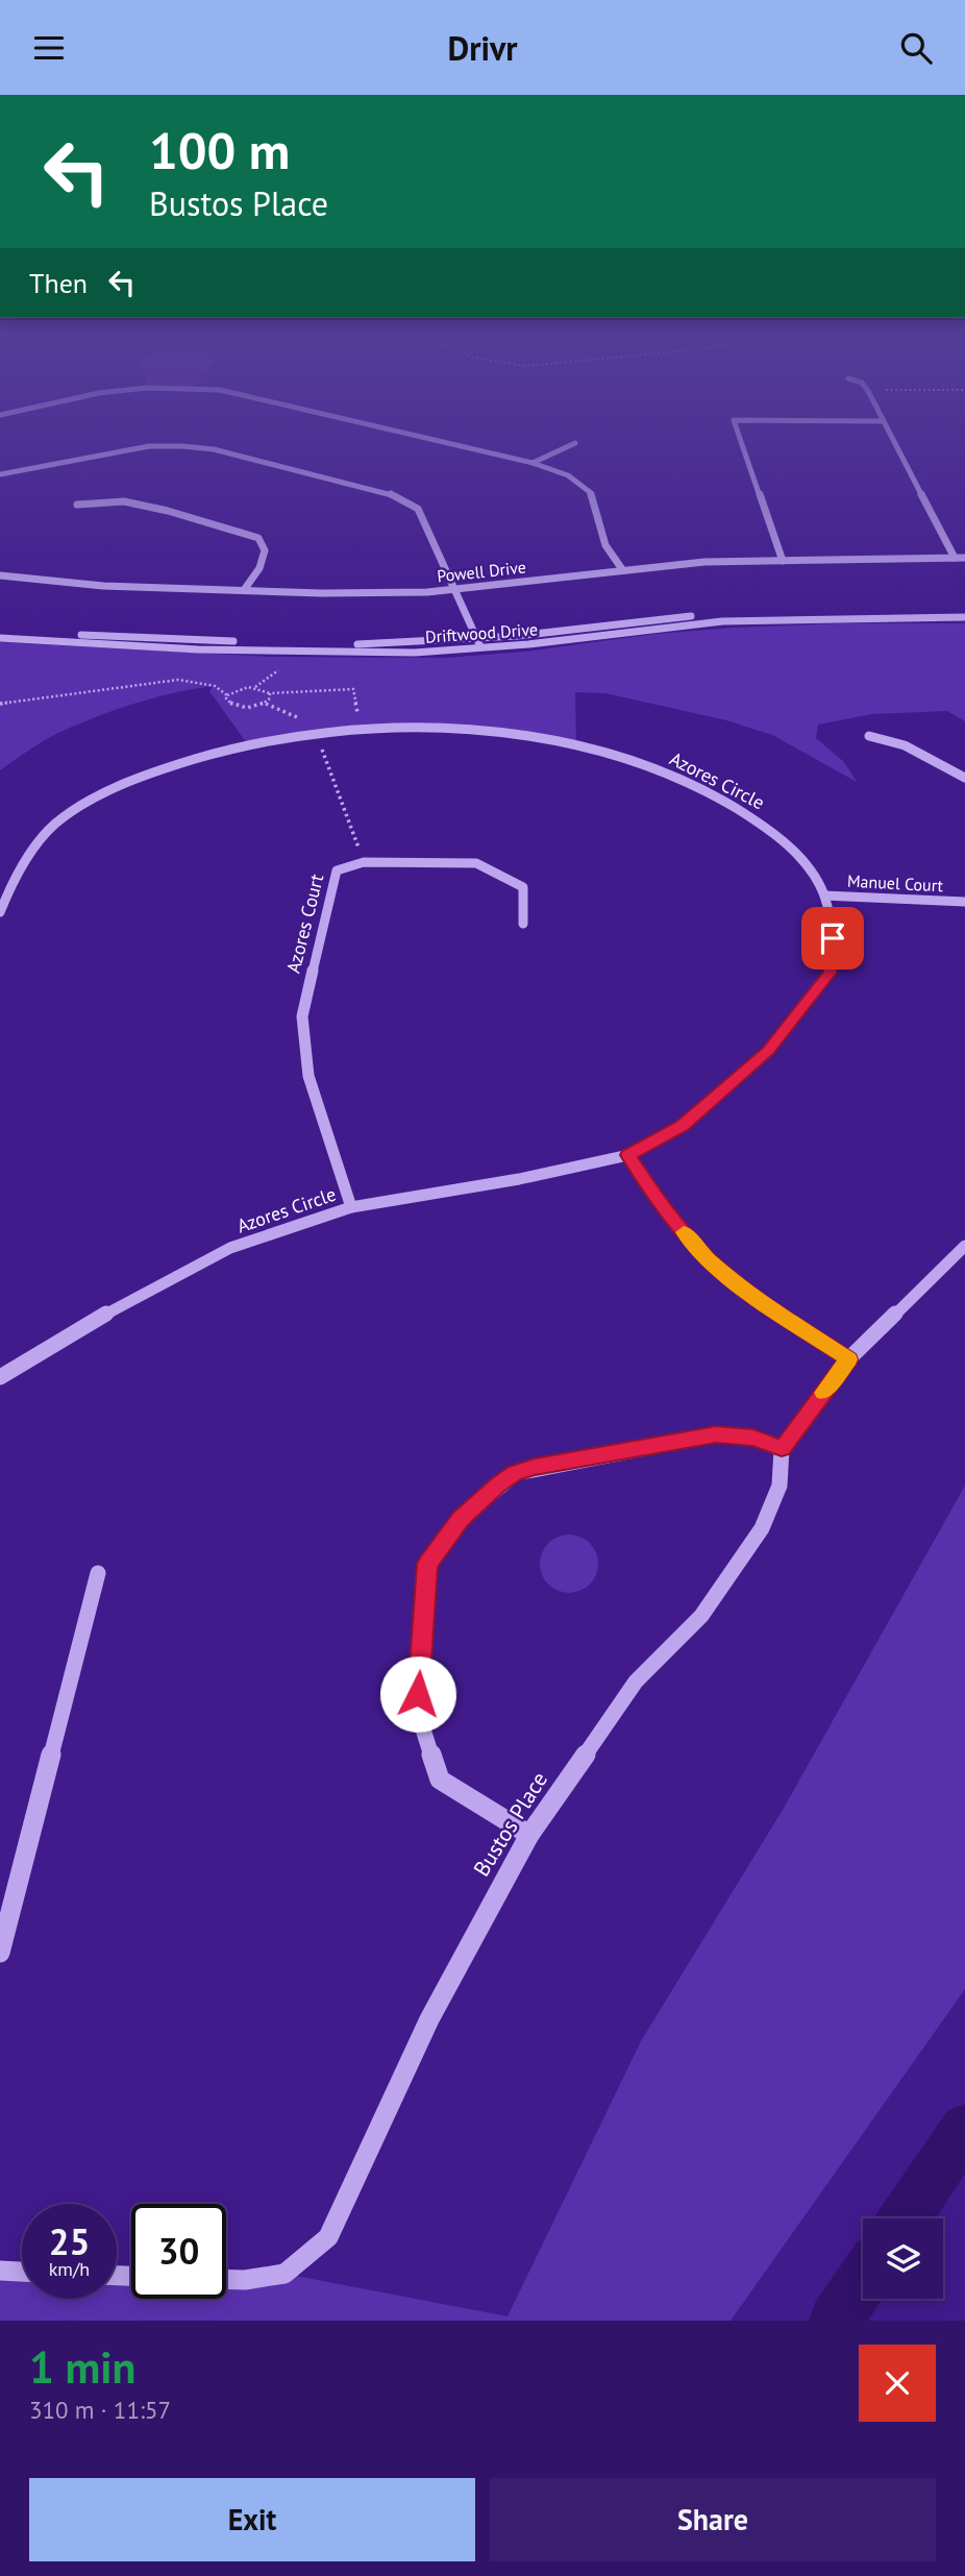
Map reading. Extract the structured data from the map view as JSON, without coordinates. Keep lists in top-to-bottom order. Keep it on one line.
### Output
{"streets":{"street":["Powell Drive","Driftwood Drive","Azores Circle","Manuel Court","Azores Court","Bustos Place"]},"crossings":[["Azores Circle","Manuel Court"],["Azores Circle","Azores Court"]],"page":{"header":"Drivr","turn":["100 m","Bustos Place"],"then":"Then","speed":"25 km/h","limit":"30","heading":["1 min","310 m · 11:57"],"buttons":["Exit","Share"]}}
